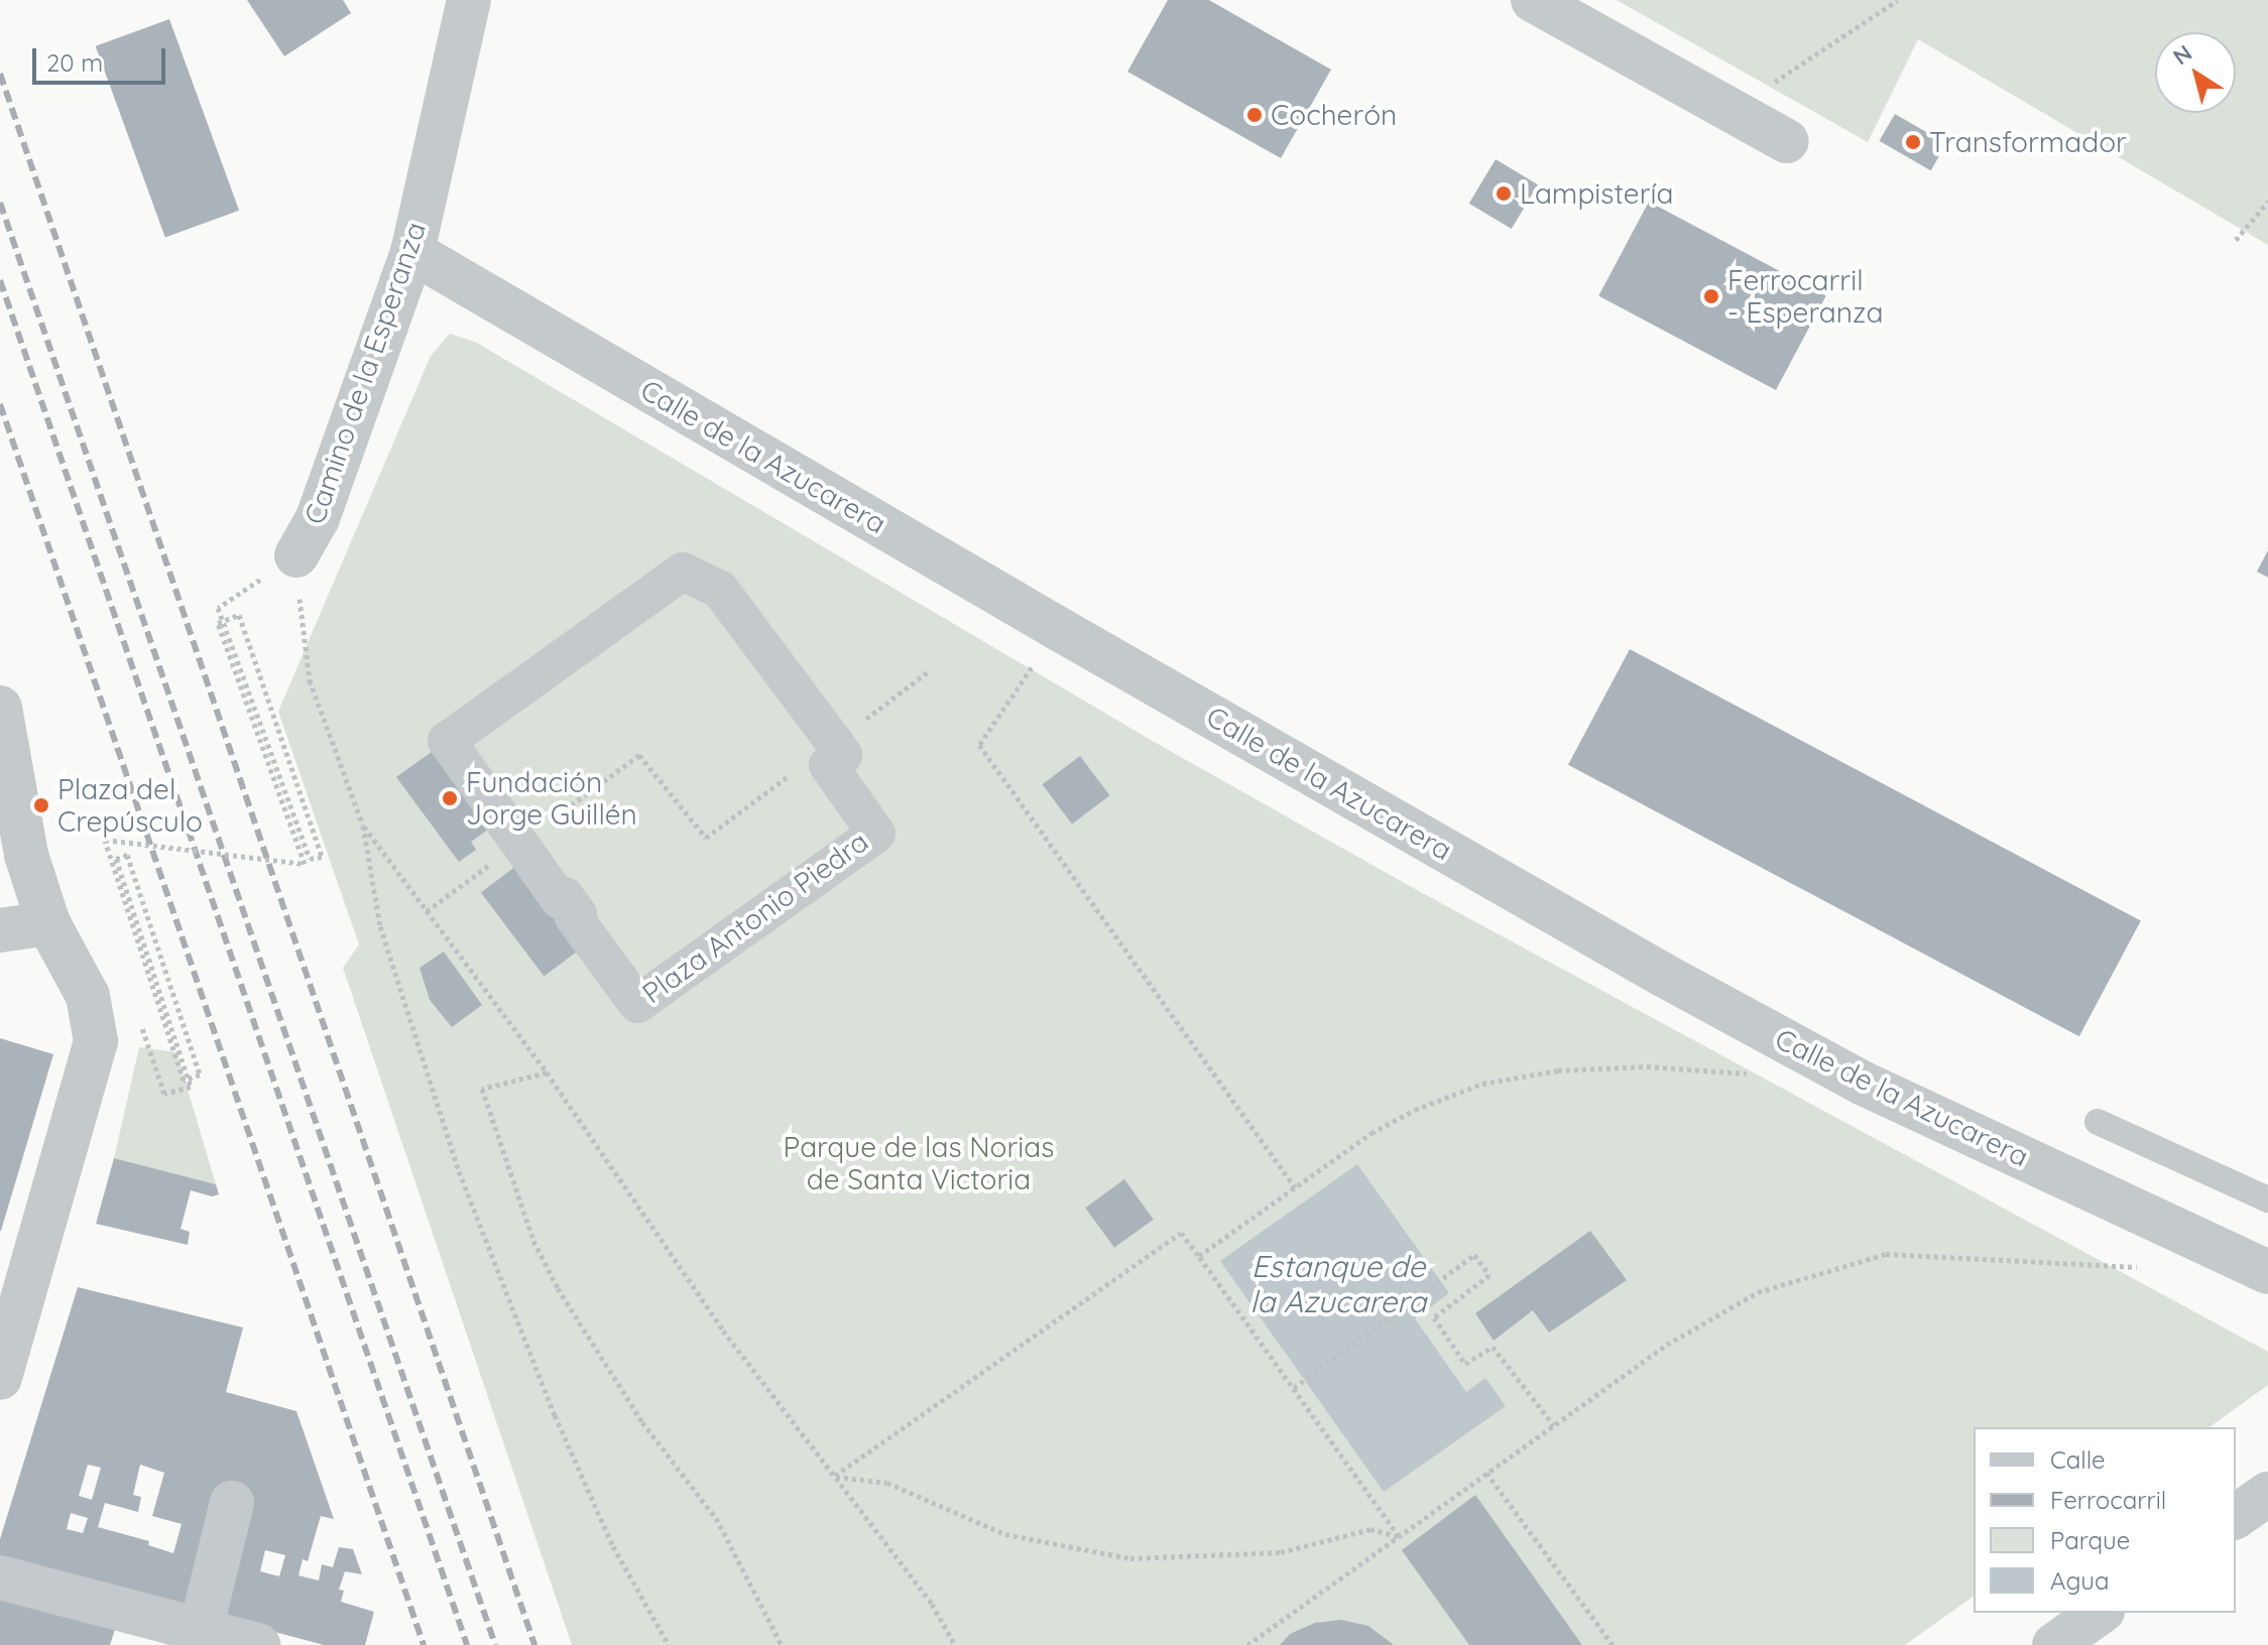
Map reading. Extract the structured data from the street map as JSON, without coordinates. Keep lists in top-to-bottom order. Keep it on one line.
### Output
{"streets":{"street":["Camino de la Esperanza","Calle de la Azucarera","Plaza Antonio Piedra"]},"crossings":[["Camino de la Esperanza","Calle de la Azucarera"]],"water":["Estanque de la Azucarera"],"parks":["Parque de las Norias de Santa Victoria"],"places":["Cocherón","Transformador","Lampistería","Ferrocarril - Esperanza","Fundación Jorge Guillén","Plaza del Crepúsculo"],"legend":["Calle","Ferrocarril","Parque","Agua"],"scale_bar":"20 m","north":"top left"}
